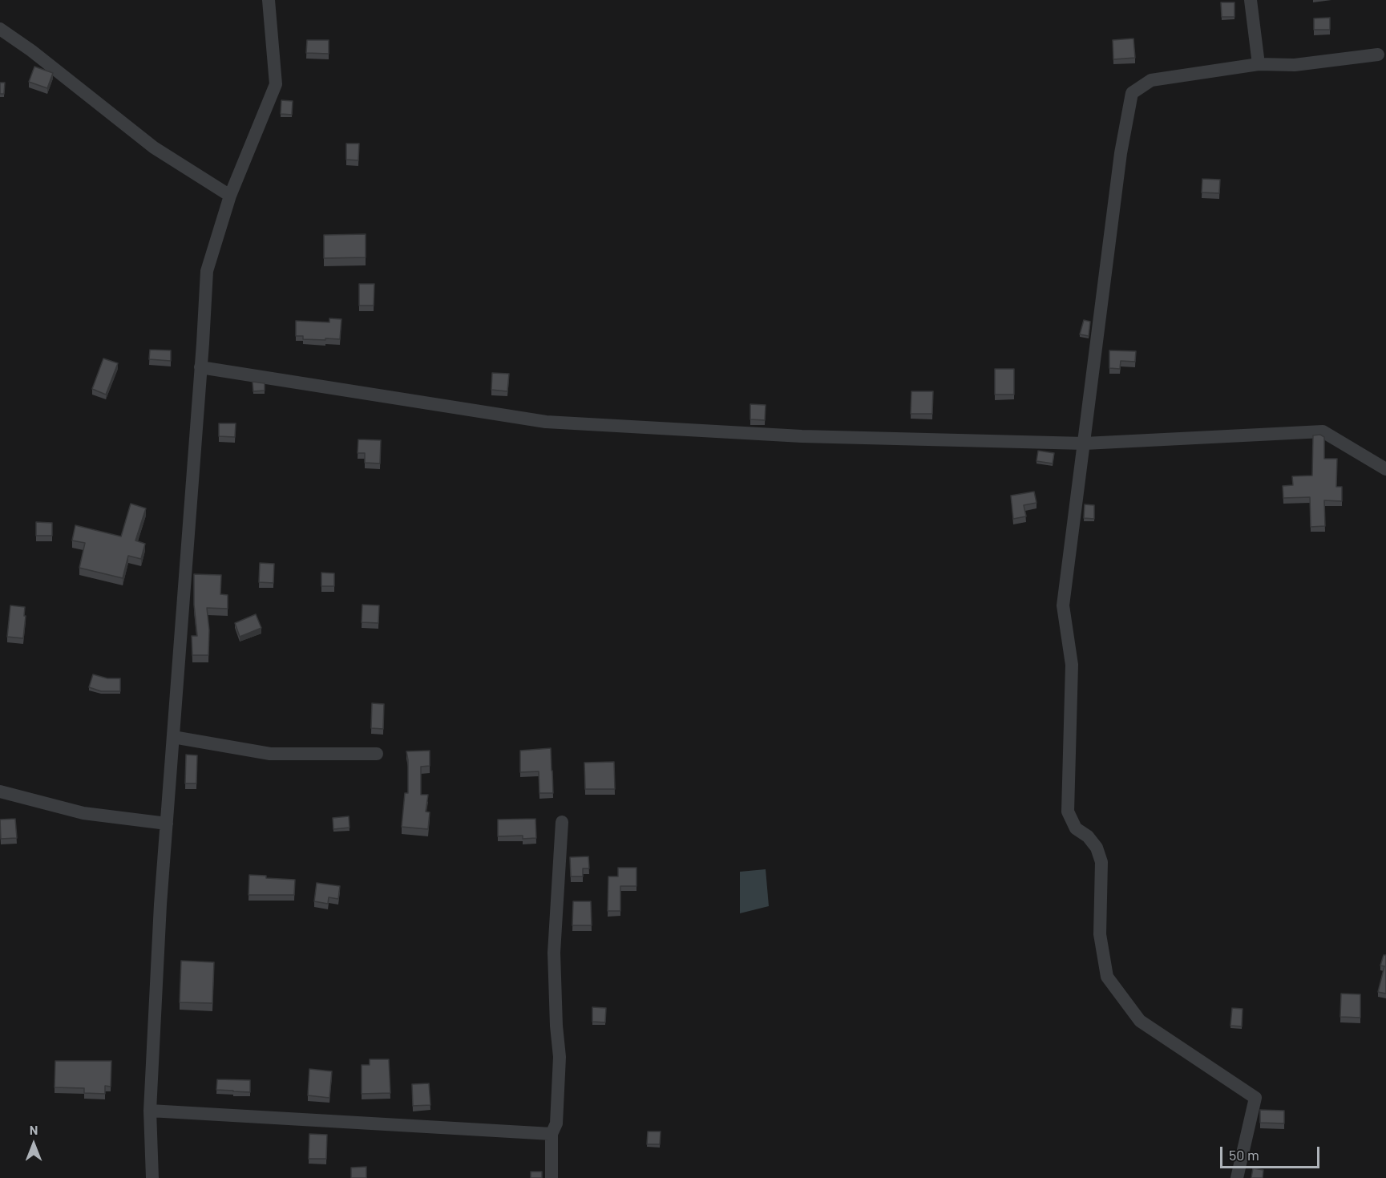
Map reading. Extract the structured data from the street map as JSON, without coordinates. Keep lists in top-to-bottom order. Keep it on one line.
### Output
{"scale_bar":"50 m","north":"top"}
